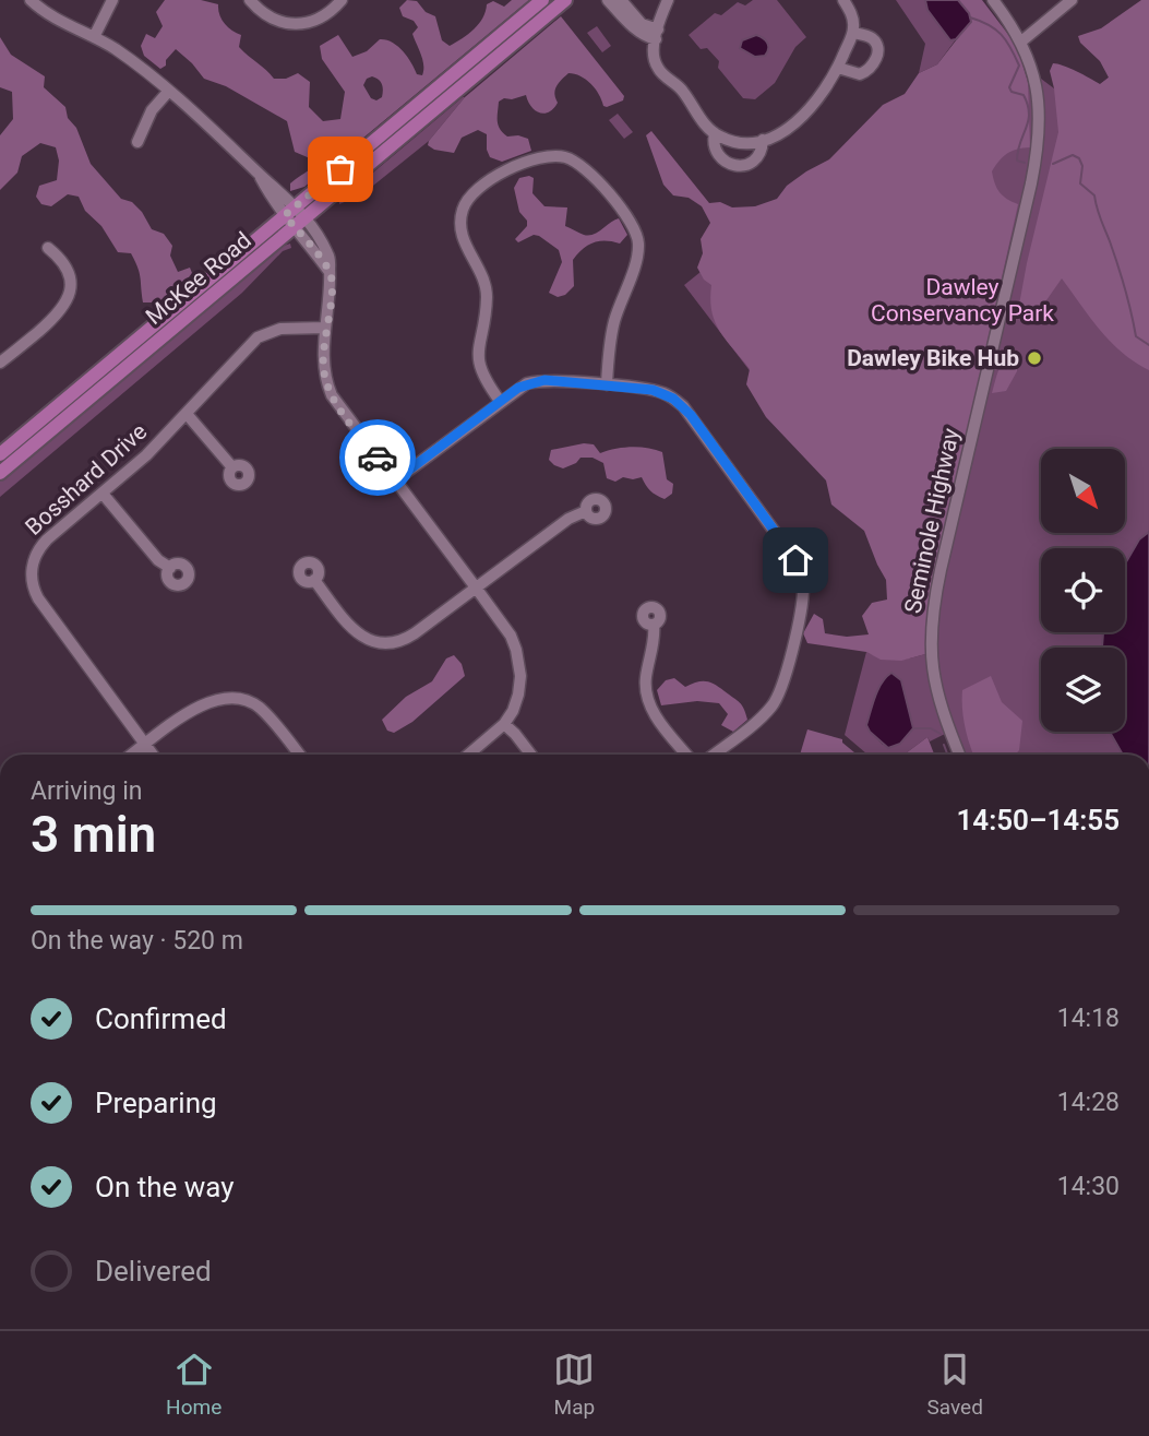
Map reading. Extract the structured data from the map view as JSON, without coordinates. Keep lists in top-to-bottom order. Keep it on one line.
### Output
{"streets":{"main road":["McKee Road"],"street":["Bosshard Drive","Seminole Highway"]},"parks":["Dawley Conservancy Park"],"places":["Dawley Bike Hub"],"north":"bottom right","page":{"heading":["3 min","Arriving in","14:50–14:55"],"bar":"On the way · 520 m","list":[["Confirmed","14:18"],["Preparing","14:28"],["On the way","14:30"],"Delivered"],"tabs":["Home","Map","Saved"]}}
